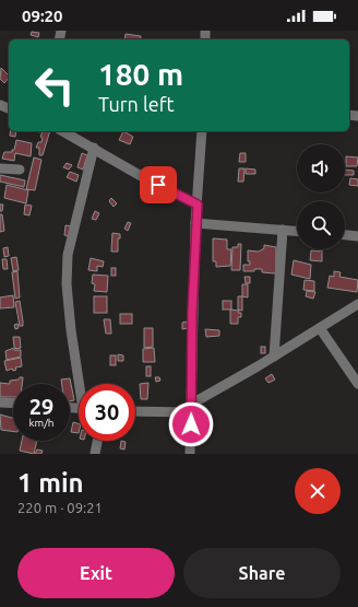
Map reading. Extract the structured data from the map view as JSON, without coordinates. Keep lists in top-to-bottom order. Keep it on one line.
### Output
{"page":{"status":"09:20","turn":["180 m","Turn left"],"speed":"29 km/h","limit":"30","heading":["1 min","220 m · 09:21"],"buttons":["Exit","Share"]}}
